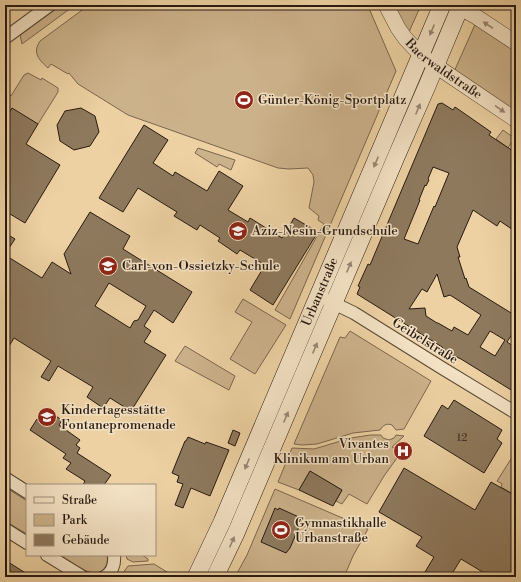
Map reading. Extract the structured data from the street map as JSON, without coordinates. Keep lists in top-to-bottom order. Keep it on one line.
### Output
{"streets":{"main road":["Urbanstraße"],"street":["Baerwaldstraße","Geibelstraße"]},"crossings":[["Baerwaldstraße","Urbanstraße"],["Urbanstraße","Geibelstraße"]],"places":{"sports":["Günter-König-Sportplatz","Gymnastikhalle Urbanstraße"],"school or university":["Aziz-Nesin-Grundschule","Carl-von-Ossietzky-Schule","Kindertagesstätte Fontanepromenade"],"hospital":["Vivantes Klinikum am Urban"]},"house_numbers":["12"],"legend":["Straße","Park","Gebäude"]}
